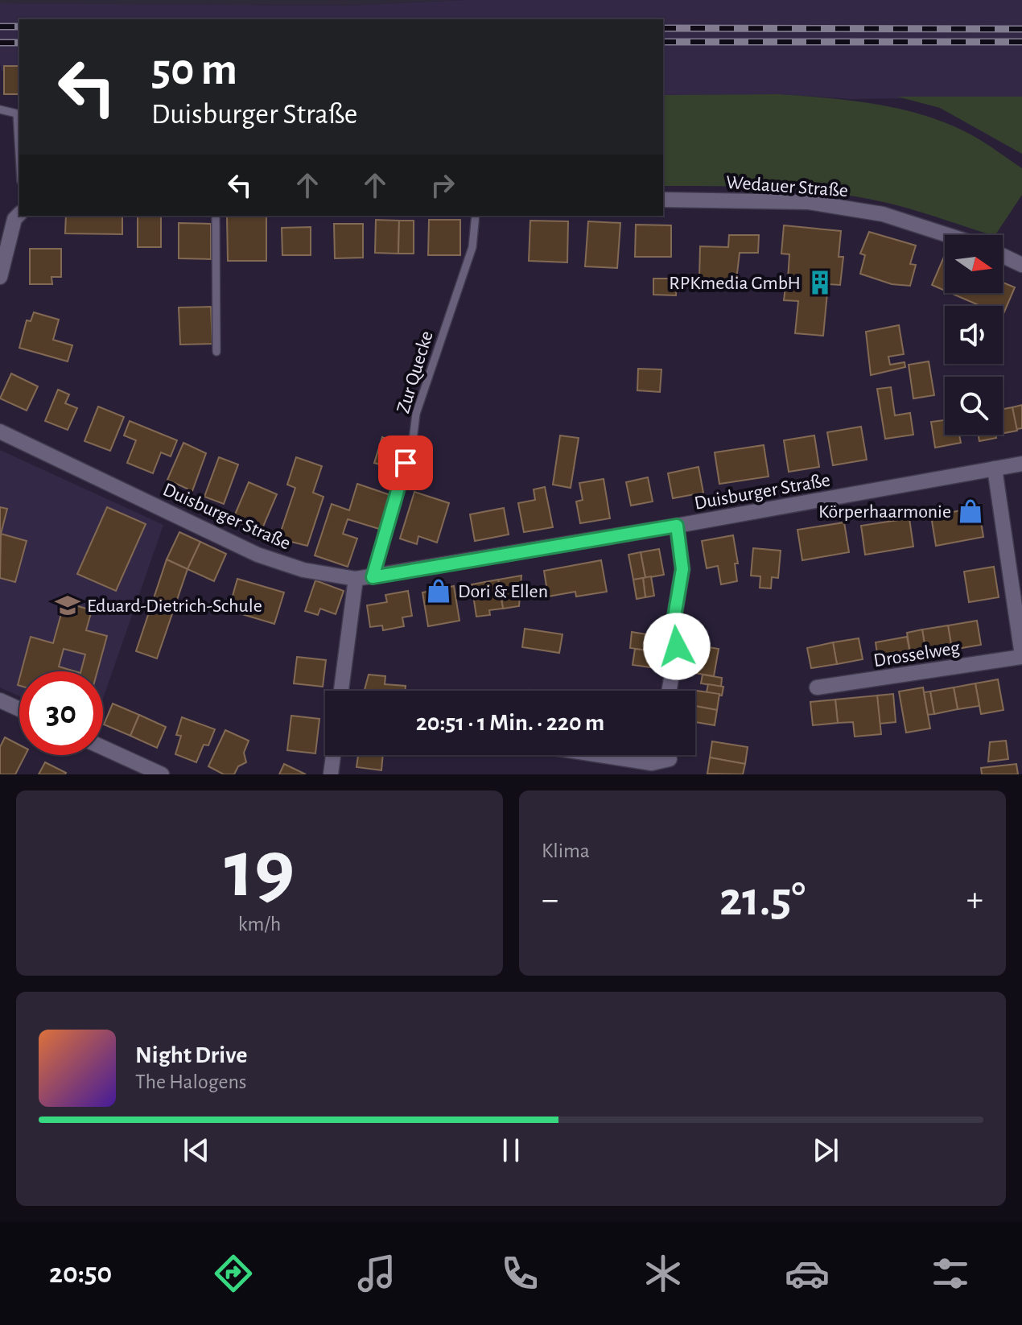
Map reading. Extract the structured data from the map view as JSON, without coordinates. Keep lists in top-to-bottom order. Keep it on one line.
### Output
{"streets":{"street":["Wedauer Straße","Duisburger Straße","Drosselweg"],"lane":["Zur Quecke"]},"crossings":[["Zur Quecke","Duisburger Straße"]],"places":{"building":["RPKmedia GmbH"],"shop":["Körperhaarmonie","Dori & Ellen"],"school or university":["Eduard-Dietrich-Schule"]},"north":"right","page":{"turn":["50 m","Duisburger Straße"],"limit":"30","trip":"20:51 · 1 Min. · 220 m","tile":[["19","km/h"],"Klima"],"heat":["−","21.5°","+"],"song":["Night Drive","The Halogens"],"tabs":"20:50"}}
